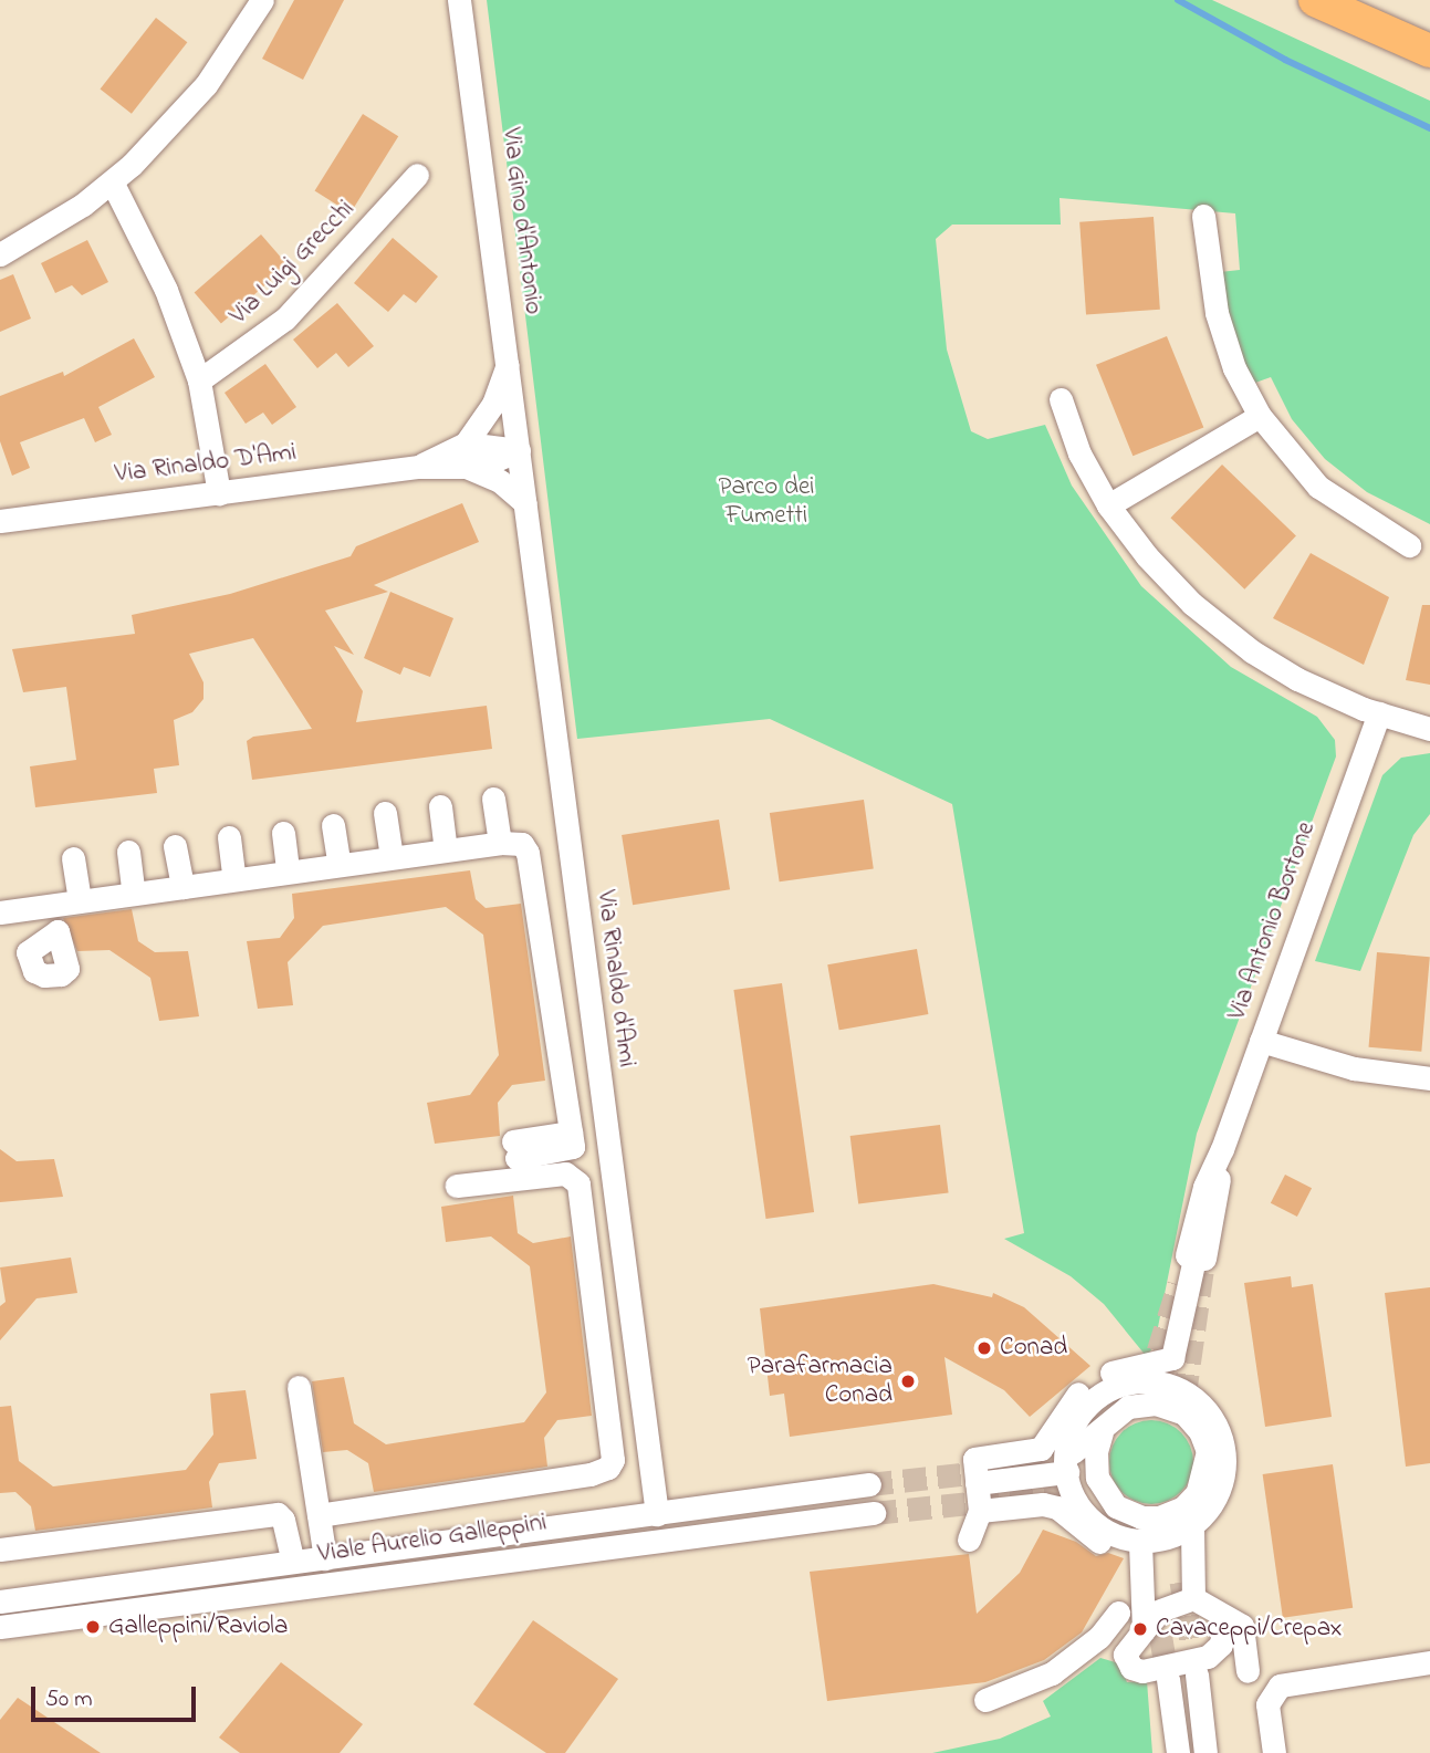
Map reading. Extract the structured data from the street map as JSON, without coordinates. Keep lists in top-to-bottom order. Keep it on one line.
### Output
{"streets":{"street":["Via Gino d'Antonio","Via Luigi Grecchi","Via Rinaldo D'Ami","Via Antonio Bortone","Via Rinaldo d'Ami","Viale Aurelio Galleppini"]},"crossings":[["Via Gino d'Antonio","Via Rinaldo D'Ami"],["Via Gino d'Antonio","Via Rinaldo d'Ami"],["Via Rinaldo D'Ami","Via Rinaldo d'Ami"],["Via Rinaldo d'Ami","Viale Aurelio Galleppini"]],"parks":["Parco dei Fumetti"],"places":["Conad","Parafarmacia Conad","Galleppini/Raviola","Cavaceppi/Crepax"],"scale_bar":"50 m"}
